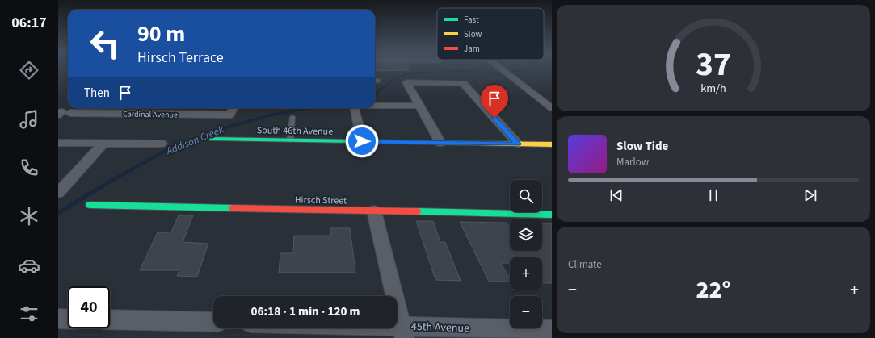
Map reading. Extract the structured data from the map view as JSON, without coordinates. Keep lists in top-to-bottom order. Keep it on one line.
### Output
{"streets":{"street":["Cardinal Avenue","South 46th Avenue","Hirsch Street","45th Avenue"]},"water":["Addison Creek"],"legend":["Fast","Slow","Jam"],"page":{"tabs":"06:17","turn":["90 m","Hirsch Terrace"],"then":"Then","song":["Slow Tide","Marlow"],"map_buttons":["+","−"],"tile":"Climate","heat":["−","22°","+"],"limit":"40","trip":"06:18 · 1 min · 120 m","gauge":["37","km/h"]}}
